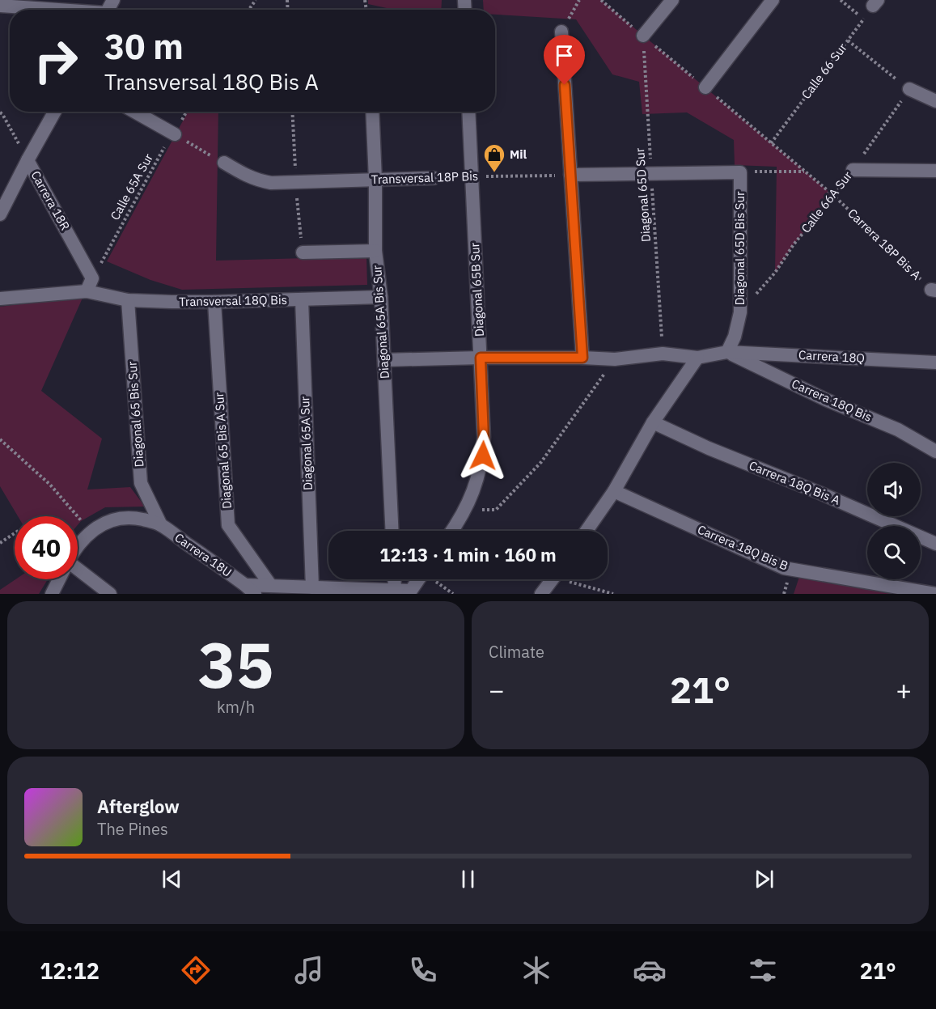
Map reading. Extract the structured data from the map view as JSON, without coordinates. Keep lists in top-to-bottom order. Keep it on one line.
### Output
{"streets":{"street":["Transversal 18P Bis","Carrera 18R","Diagonal 65D Bis Sur","Diagonal 65B Sur","Transversal 18Q Bis","Diagonal 65A Bis Sur","Carrera 18Q","Carrera 18Q Bis","Diagonal 65 Bis Sur","Diagonal 65A Sur","Diagonal 65 Bis A Sur","Carrera 18Q Bis A","Carrera 18Q Bis B","Carrera 18U"],"path":["Calle 66 Sur","Calle 65A Sur","Diagonal 65D Sur","Calle 66A Sur","Carrera 18P Bis A"]},"crossings":[["Transversal 18P Bis","Diagonal 65B Sur"],["Transversal 18P Bis","Diagonal 65A Bis Sur"],["Calle 65A Sur","Carrera 18R"],["Diagonal 65D Sur","Carrera 18Q"],["Calle 66A Sur","Carrera 18P Bis A"],["Calle 66A Sur","Diagonal 65D Bis Sur"],["Diagonal 65D Bis Sur","Carrera 18Q"],["Diagonal 65D Bis Sur","Carrera 18Q Bis"],["Diagonal 65B Sur","Carrera 18Q"],["Transversal 18Q Bis","Diagonal 65A Bis Sur"],["Transversal 18Q Bis","Diagonal 65 Bis Sur"],["Transversal 18Q Bis","Diagonal 65A Sur"],["Transversal 18Q Bis","Diagonal 65 Bis A Sur"],["Diagonal 65A Bis Sur","Carrera 18Q"],["Carrera 18Q","Carrera 18Q Bis"],["Diagonal 65 Bis Sur","Carrera 18U"]],"places":{"shop":["Mil"]},"page":{"turn":["30 m","Transversal 18Q Bis A"],"limit":"40","trip":"12:13 · 1 min · 160 m","tile":[["35","km/h"],"Climate"],"heat":["−","21°","+"],"song":["Afterglow","The Pines"],"tabs":["12:12","21°"]}}
